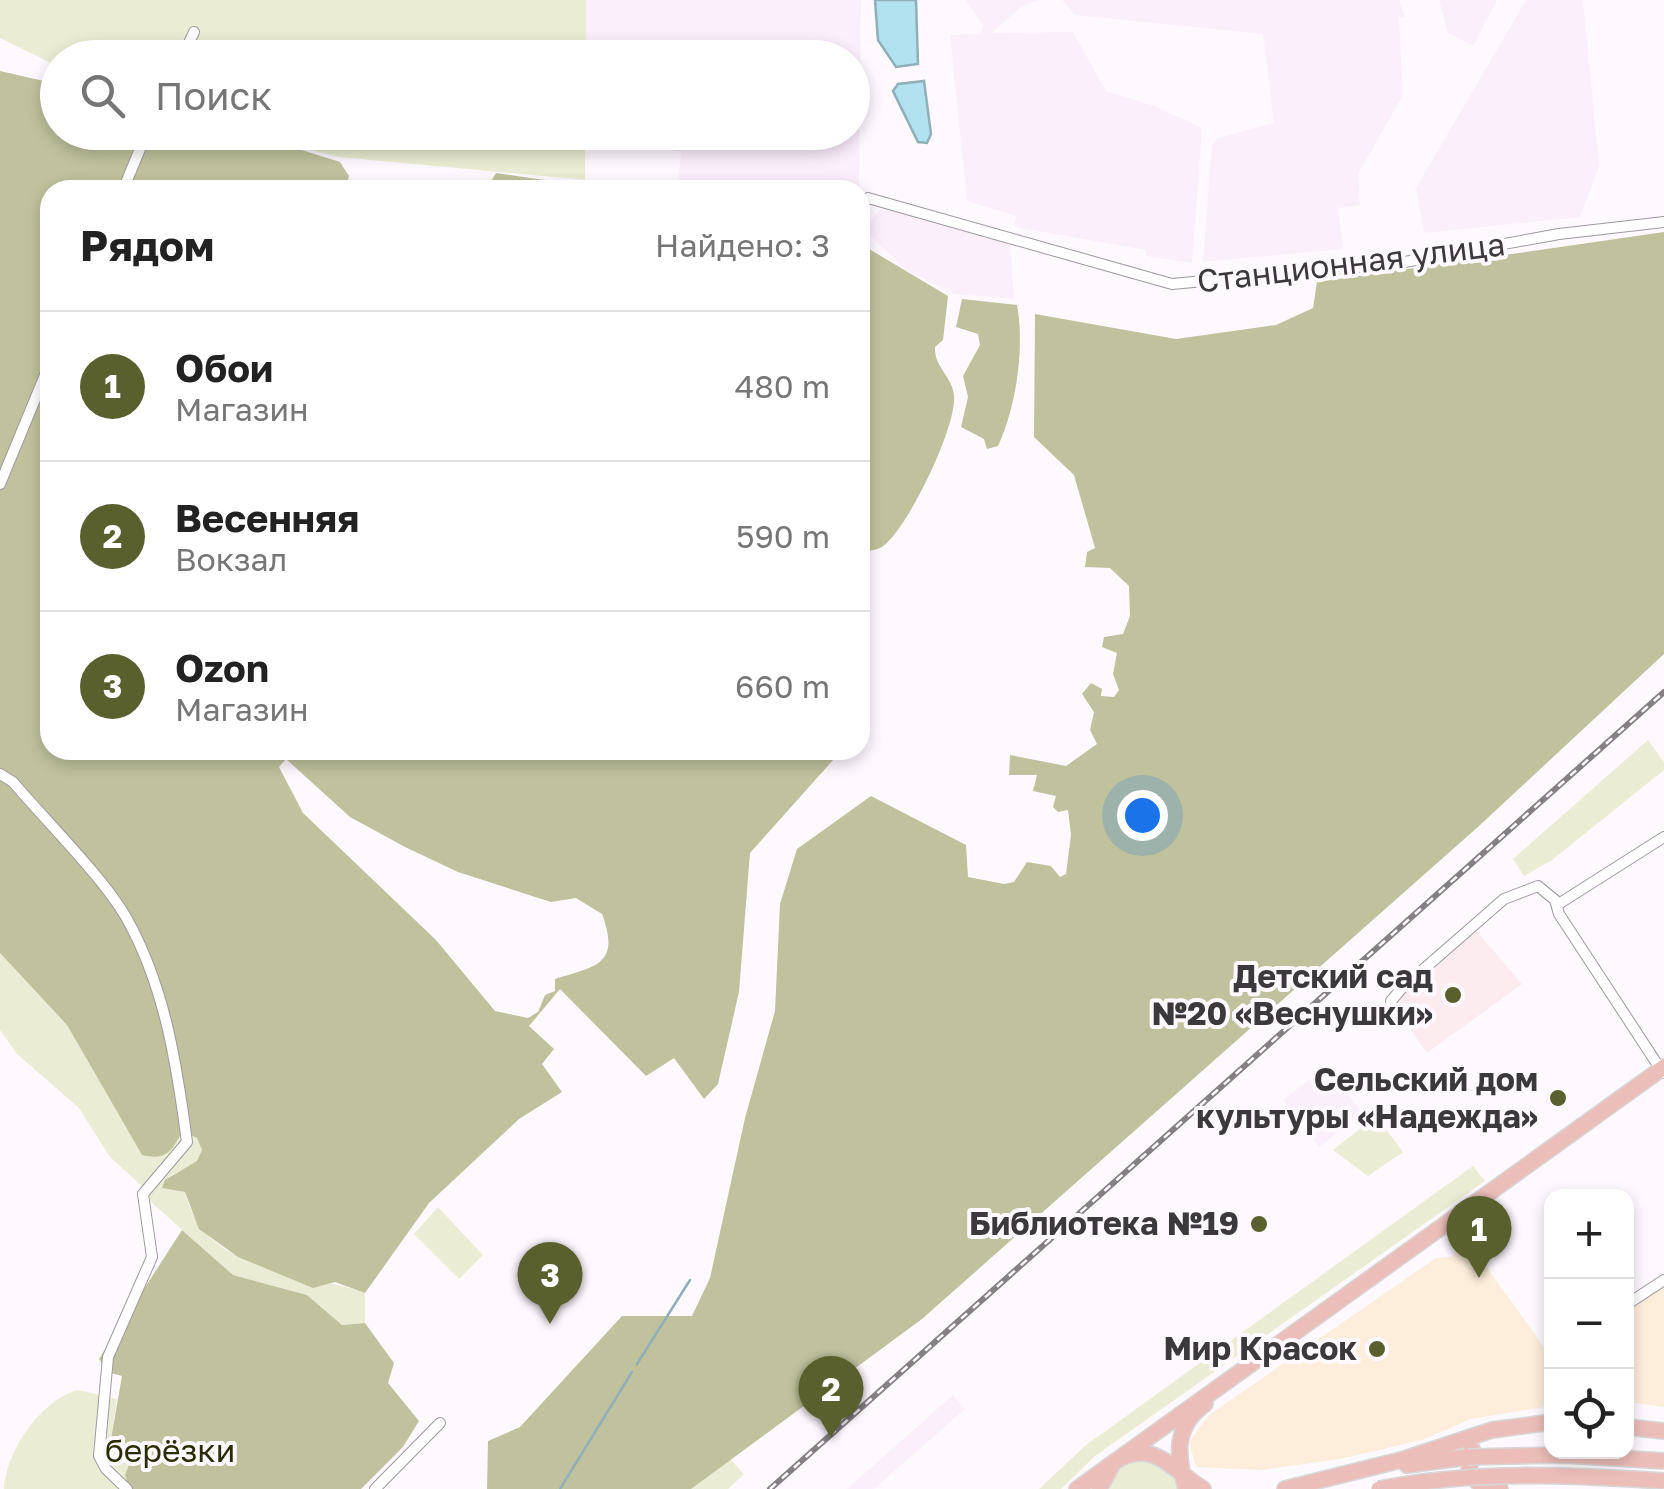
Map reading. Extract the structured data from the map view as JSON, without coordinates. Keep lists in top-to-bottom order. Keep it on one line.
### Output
{"streets":{"street":["Станционная улица"]},"parks":["берёзки"],"places":["Детский сад №20 «Веснушки»","Сельский дом культуры «Надежда»","Библиотека №19","Мир Красок"],"page":{"search":"Поиск","heading":["Рядом","Найдено: 3"],"list":[{"mark":"1","name":"Обои","note":"Магазин","value":"480 m"},{"mark":"2","name":"Весенняя","note":"Вокзал","value":"590 m"},{"mark":"3","name":"Ozon","note":"Магазин","value":"660 m"}],"map_buttons":["+","−"],"pins":["1","3","2"]}}
